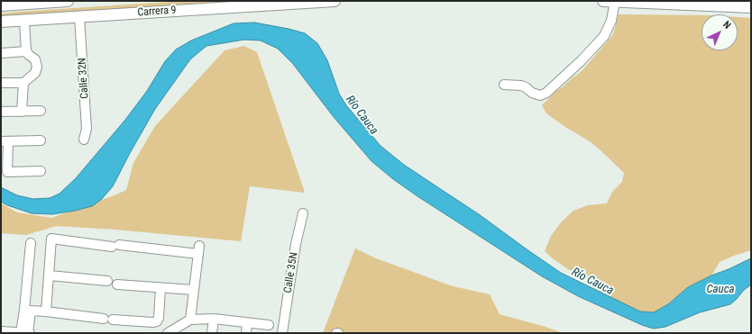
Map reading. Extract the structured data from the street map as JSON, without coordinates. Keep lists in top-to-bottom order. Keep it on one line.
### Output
{"streets":{"main road":["Carrera 9"],"street":["Calle 32N","Calle 35N"]},"crossings":[["Carrera 9","Calle 32N"]],"water":["Río Cauca","Cauca"],"north":"top right"}
